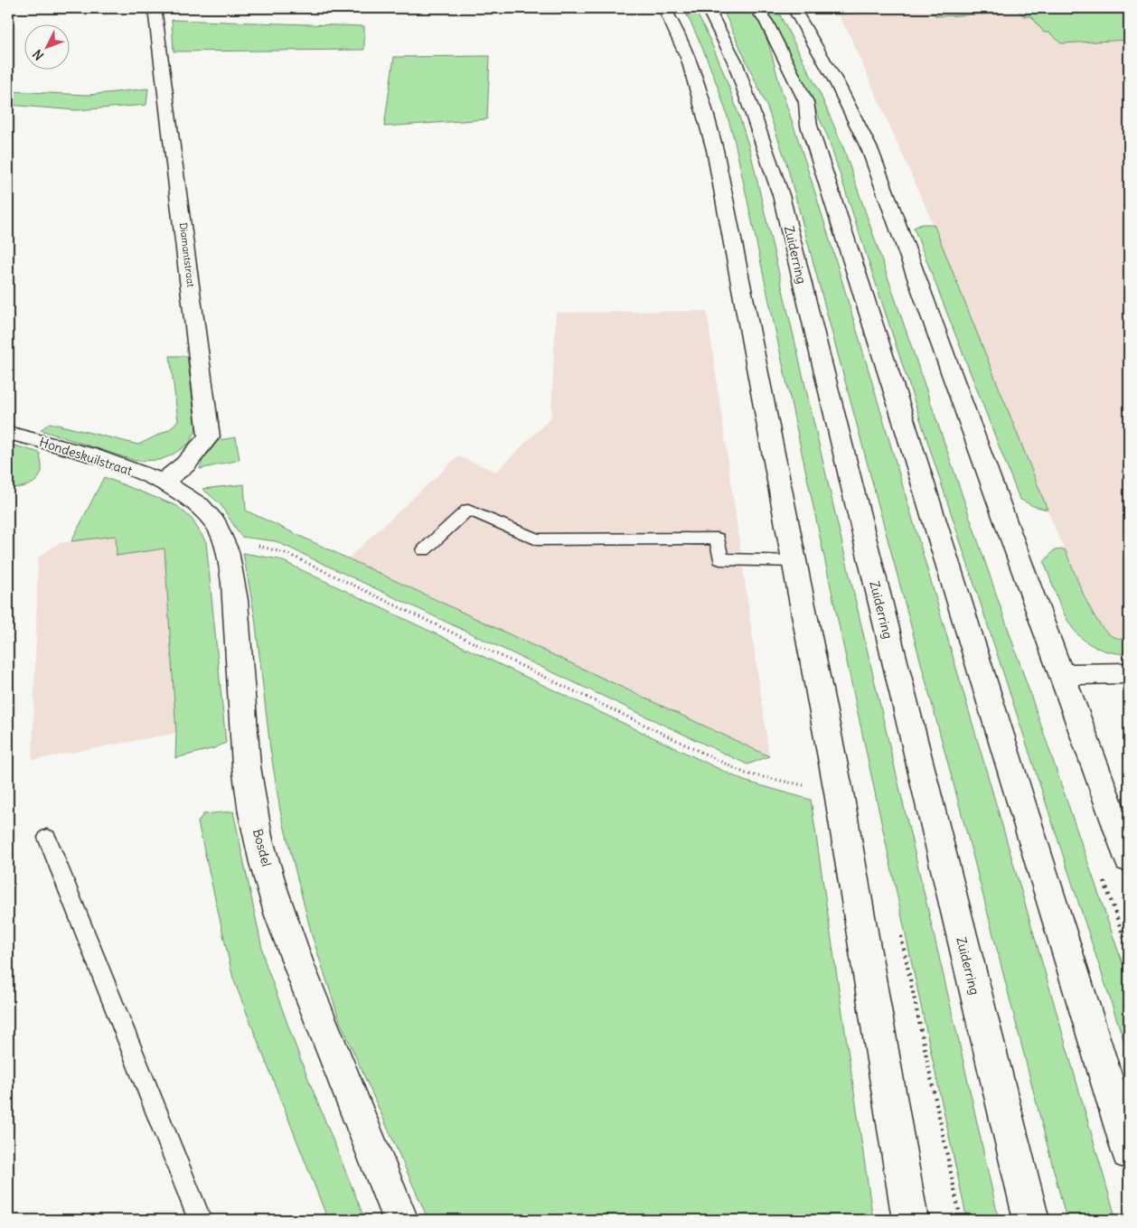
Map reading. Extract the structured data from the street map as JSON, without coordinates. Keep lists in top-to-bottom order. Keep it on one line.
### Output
{"streets":{"street":["Diamantstraat","Zuiderring","Hondeskuilstraat","Bosdel"]},"crossings":[["Diamantstraat","Hondeskuilstraat"],["Diamantstraat","Bosdel"],["Hondeskuilstraat","Bosdel"]],"north":"bottom left"}
